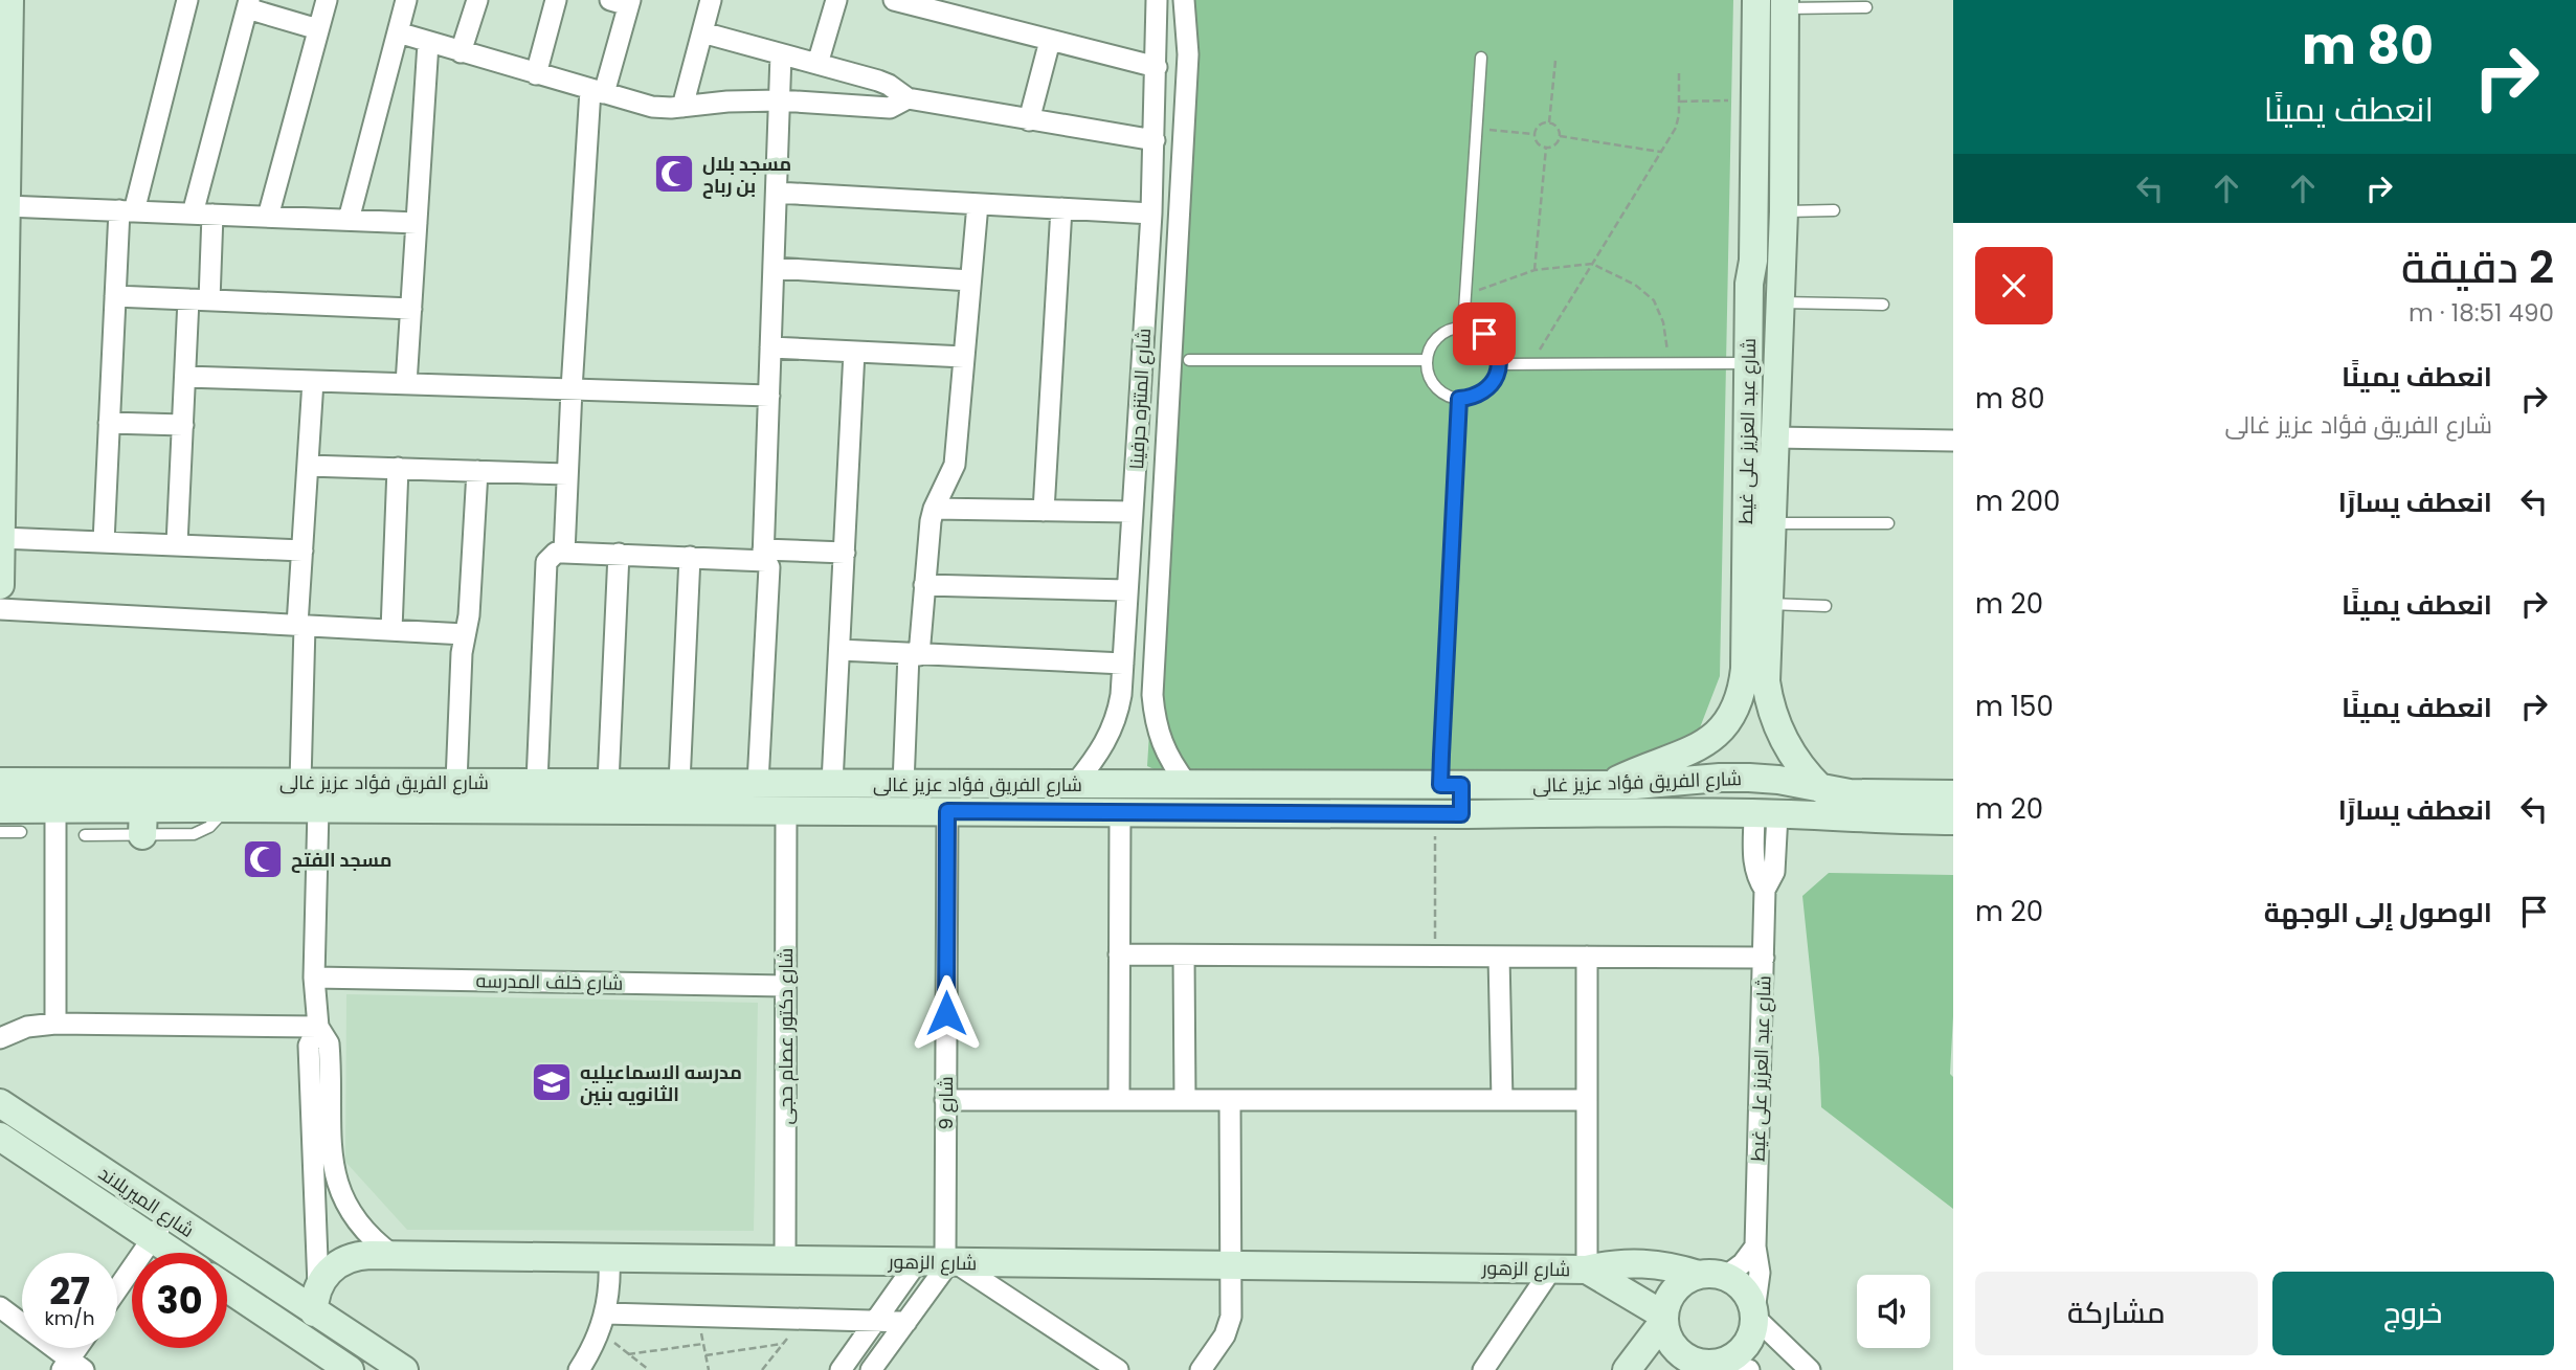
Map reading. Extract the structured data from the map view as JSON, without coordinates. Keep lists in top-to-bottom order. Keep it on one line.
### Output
{"streets":{"street":["شارع المتنزه حرفينا","شارع عبد العزيز على غيط","شارع الفريق فؤاد عزيز غالى","شارع خلف المدرسه","شارع دكتور عصام حجى","شارع 9","شارع الميريلاند","شارع الزهور"]},"crossings":[["شارع المتنزه حرفينا","شارع الفريق فؤاد عزيز غالى"],["شارع عبد العزيز على غيط","شارع الفريق فؤاد عزيز غالى"],["شارع عبد العزيز على غيط","شارع الزهور"],["شارع الفريق فؤاد عزيز غالى","شارع دكتور عصام حجى"],["شارع الفريق فؤاد عزيز غالى","شارع 9"],["شارع خلف المدرسه","شارع دكتور عصام حجى"],["شارع دكتور عصام حجى","شارع الزهور"],["شارع 9","شارع الزهور"],["شارع الميريلاند","شارع الزهور"]],"places":{"mosque":["مسجد بلال بن رباح","مسجد الفتح"],"school or university":["مدرسه الاسماعيليه الثانويه بنين"]},"page":{"turn":["80 m","انعطف يمينًا"],"heading":["2 دقيقة","490 m · 18:51"],"list":[{"name":"انعطف يمينًا","note":"شارع الفريق فؤاد عزيز غالى","value":"80 m"},{"name":"انعطف يسارًا","value":"200 m"},{"name":"انعطف يمينًا","value":"20 m"},{"name":"انعطف يمينًا","value":"150 m"},{"name":"انعطف يسارًا","value":"20 m"},{"name":"الوصول إلى الوجهة","value":"20 m"}],"speed":"27 km/h","limit":"30","buttons":["خروج","مشاركة"]}}
